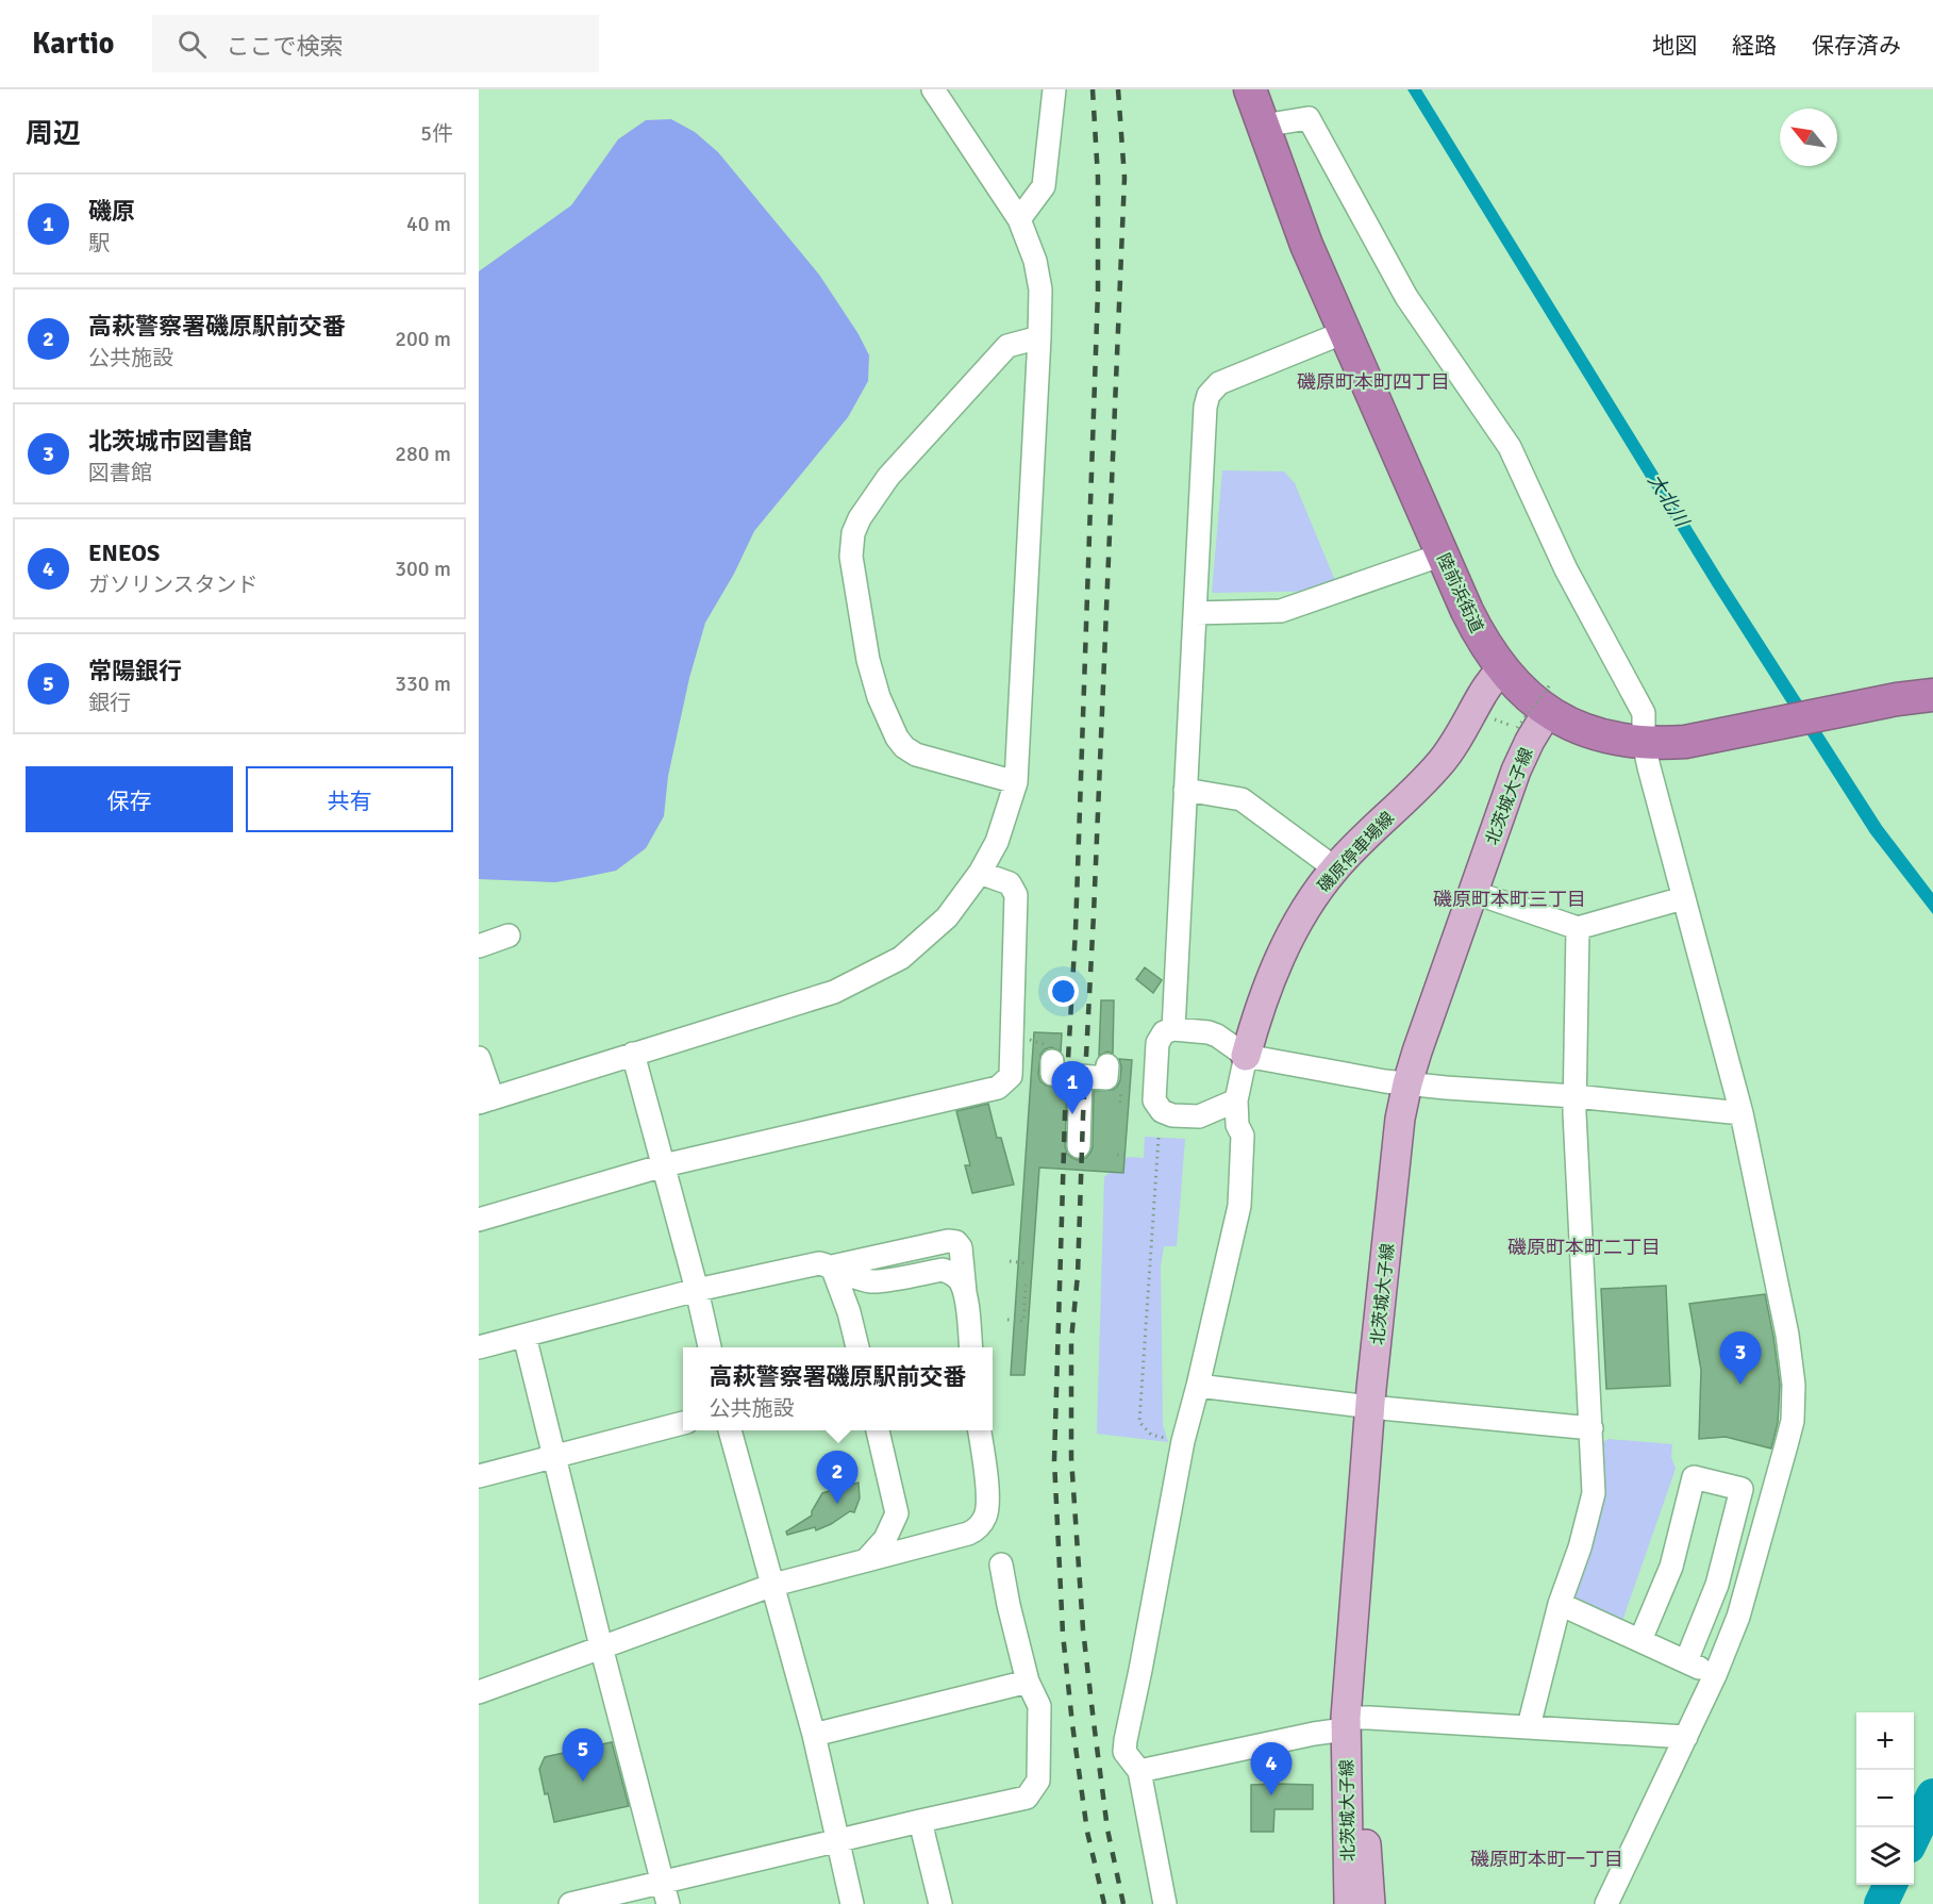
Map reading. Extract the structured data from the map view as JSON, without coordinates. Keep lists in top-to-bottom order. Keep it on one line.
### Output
{"streets":{"highway":["陸前浜街道"],"main road":["北茨城大子線","磯原停車場線"]},"crossings":[["陸前浜街道","北茨城大子線"],["陸前浜街道","磯原停車場線"]],"districts":["磯原町本町四丁目","磯原町本町三丁目","磯原町本町二丁目","磯原町本町一丁目"],"water":["大北川"],"north":"top left","page":{"header":"Kartio","search":"ここで検索","nav":["地図","経路","保存済み"],"heading":["周辺","5件"],"list":[{"mark":"1","name":"磯原","note":"駅","value":"40 m"},{"mark":"2","name":"高萩警察署磯原駅前交番","note":"公共施設","value":"200 m"},{"mark":"3","name":"北茨城市図書館","note":"図書館","value":"280 m"},{"mark":"4","name":"ENEOS","note":"ガソリンスタンド","value":"300 m"},{"mark":"5","name":"常陽銀行","note":"銀行","value":"330 m"}],"buttons":["保存","共有"],"pins":["1","3","2","5","4"],"popup":["高萩警察署磯原駅前交番","公共施設"],"map_buttons":["+","−"]}}
